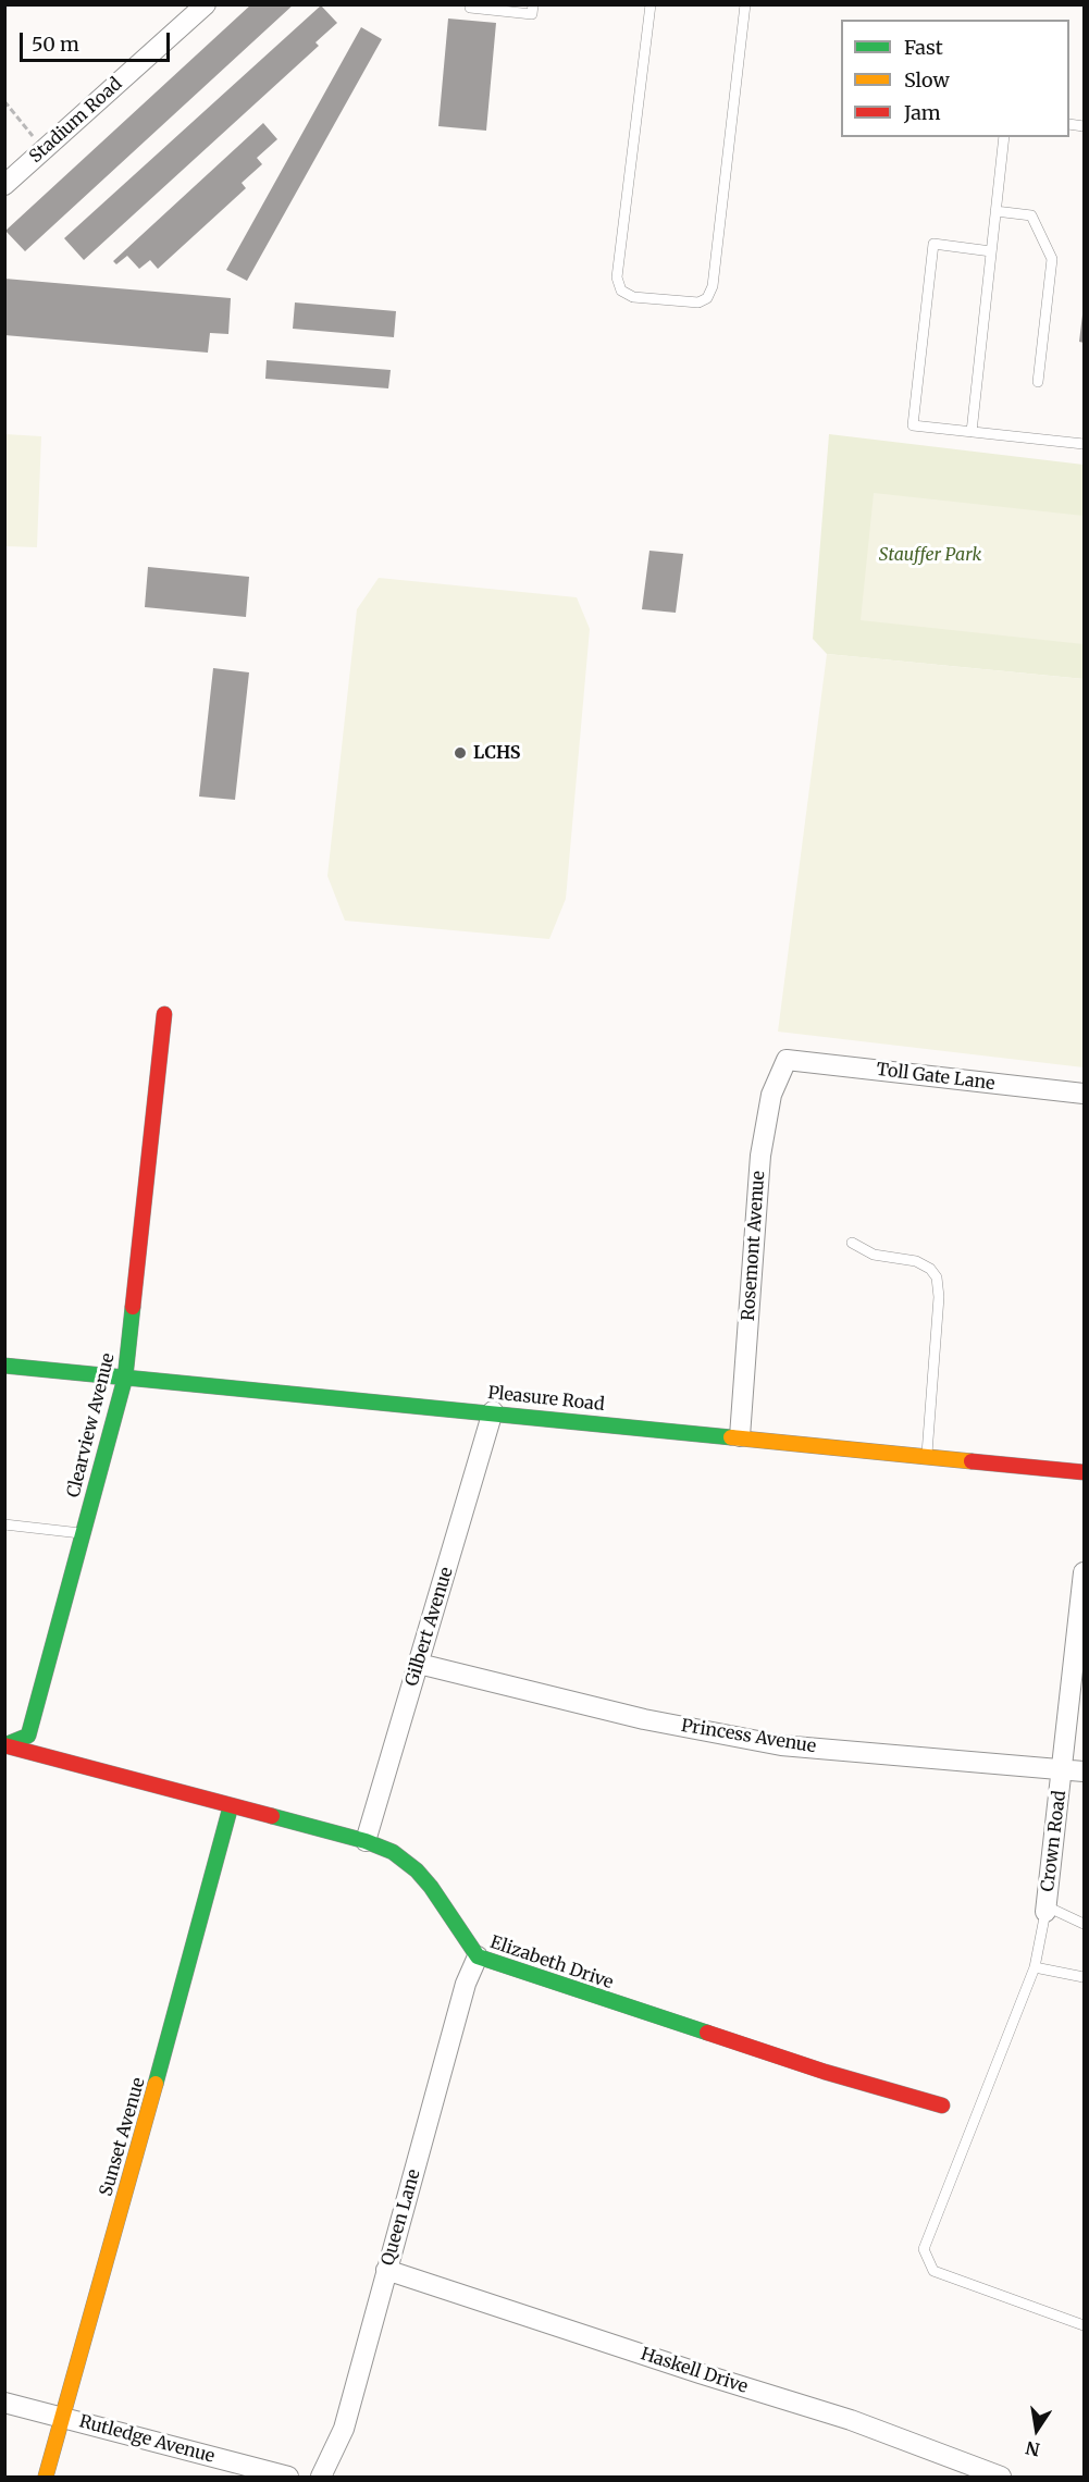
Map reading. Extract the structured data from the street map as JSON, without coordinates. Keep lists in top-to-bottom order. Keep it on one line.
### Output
{"streets":{"street":["Stadium Road","Toll Gate Lane","Rosemont Avenue","Pleasure Road","Clearview Avenue","Gilbert Avenue","Princess Avenue","Crown Road","Elizabeth Drive","Sunset Avenue","Queen Lane","Haskell Drive","Rutledge Avenue"]},"crossings":[["Toll Gate Lane","Rosemont Avenue"],["Rosemont Avenue","Pleasure Road"],["Pleasure Road","Clearview Avenue"],["Pleasure Road","Gilbert Avenue"],["Clearview Avenue","Elizabeth Drive"],["Gilbert Avenue","Princess Avenue"],["Gilbert Avenue","Elizabeth Drive"],["Princess Avenue","Crown Road"],["Elizabeth Drive","Sunset Avenue"],["Elizabeth Drive","Queen Lane"],["Sunset Avenue","Rutledge Avenue"],["Queen Lane","Haskell Drive"]],"parks":["Stauffer Park"],"places":["LCHS"],"legend":["Fast","Slow","Jam"],"scale_bar":"50 m","north":"bottom"}
